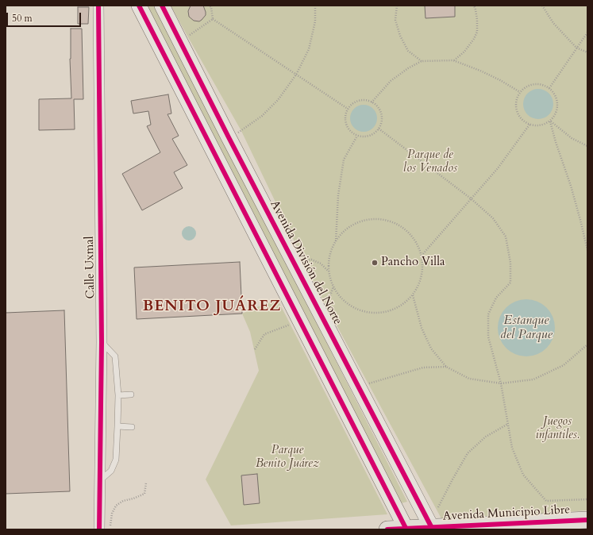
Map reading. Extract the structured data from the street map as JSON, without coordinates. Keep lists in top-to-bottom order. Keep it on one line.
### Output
{"streets":{"main road":["Avenida División del Norte","Avenida Municipio Libre"],"street":["Calle Uxmal"]},"crossings":[["Avenida División del Norte","Avenida Municipio Libre"]],"districts":["BENITO JUÁREZ"],"water":["Estanque del Parque"],"parks":["Parque de los Venados","Juegos infantiles.","Parque Benito Juárez"],"places":["Pancho Villa"],"scale_bar":"50 m"}
